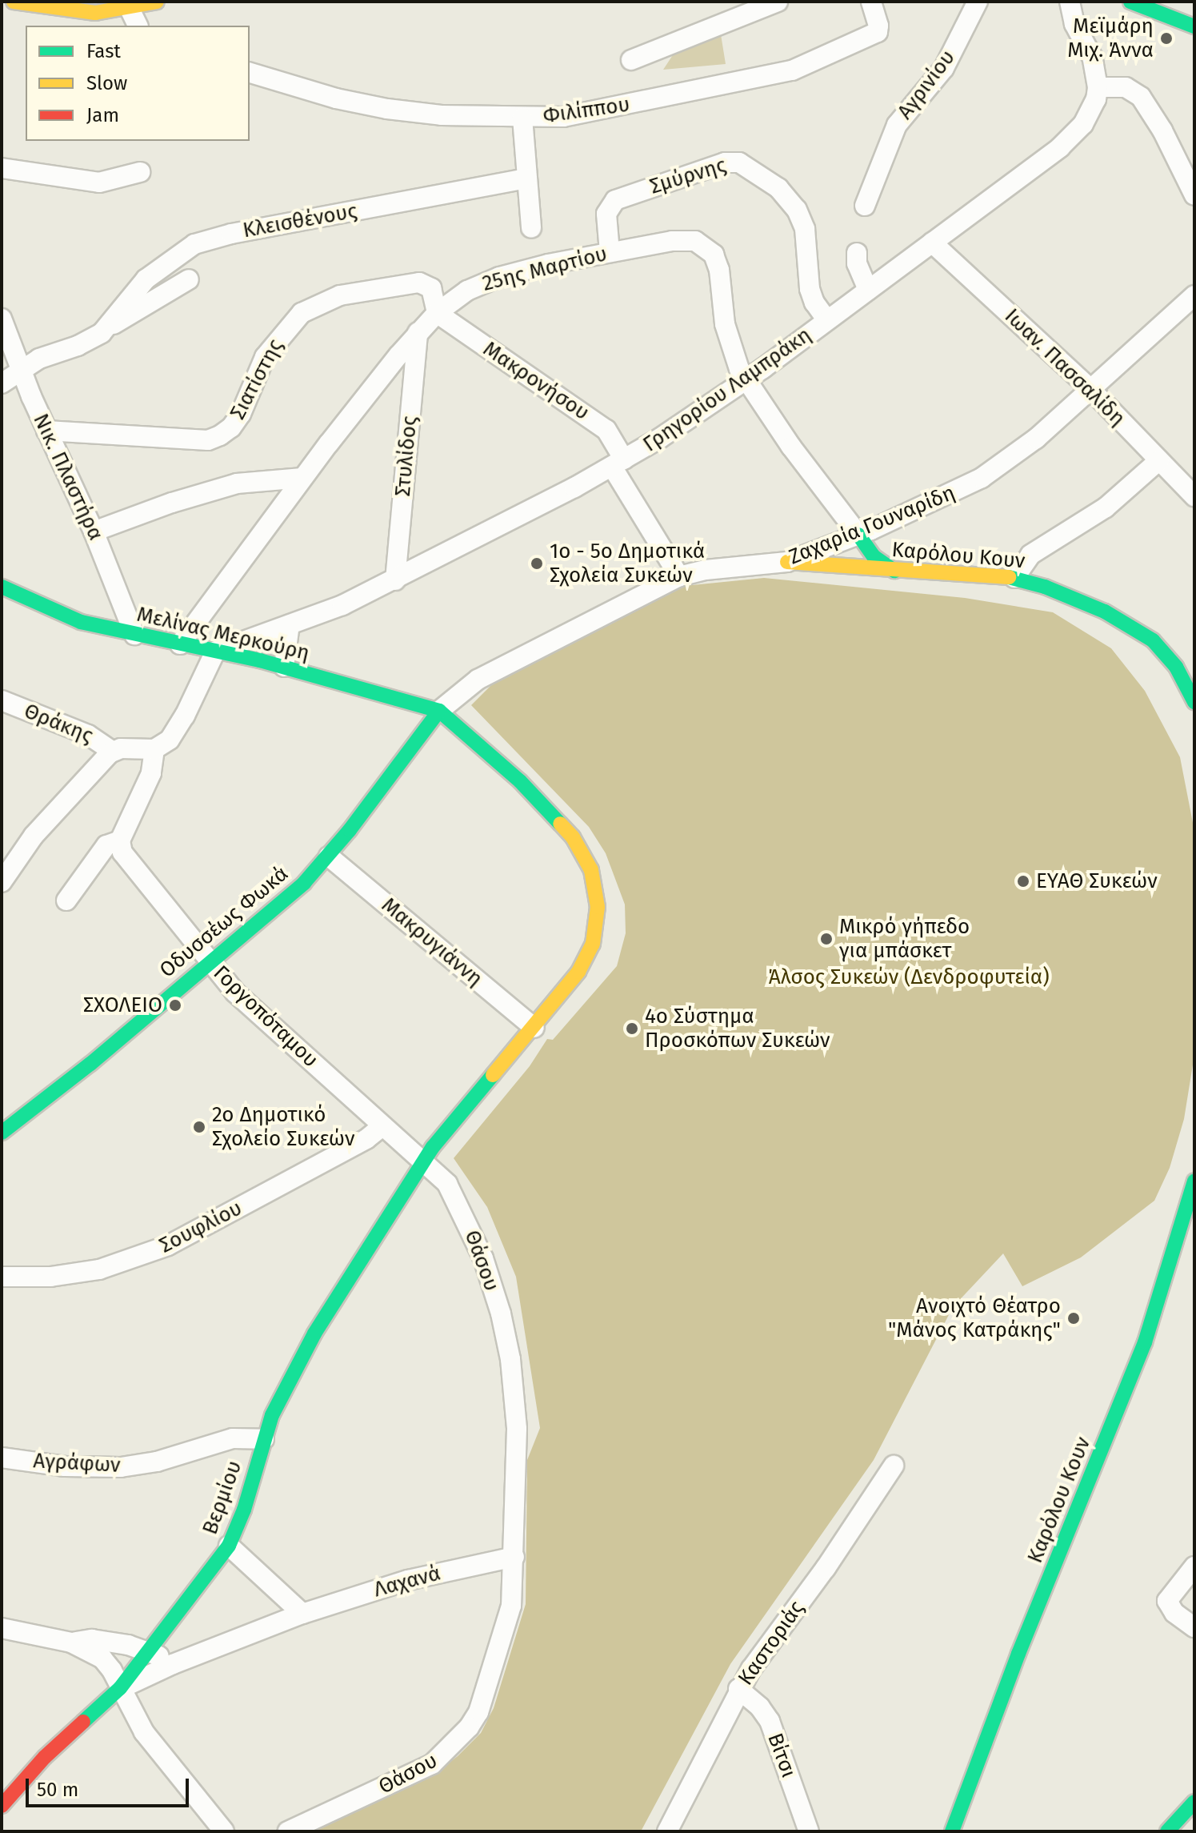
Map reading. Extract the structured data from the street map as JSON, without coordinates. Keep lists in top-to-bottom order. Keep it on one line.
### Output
{"streets":{"street":["Αγρινίου","Φιλίππου","Σμύρνης","Κλεισθένους","25ης Μαρτίου","Ιωαν. Πασσαλίδη","Σιατίστης","Μακρονήσου","Γρηγορίου Λαμπράκη","Στυλίδος","Νικ. Πλαστήρα","Ζαχαρία Γουναρίδη","Καρόλου Κουν","Μελίνας Μερκούρη","Θράκης","Οδυσσέως Φωκά","Μακρυγιάννη","Γοργοπόταμου","Σουφλίου","Θάσου","Αγράφων","Βερμίου","Λαχανά","Καστοριάς","Βίτσι"]},"crossings":[["Σμύρνης","25ης Μαρτίου"],["Σμύρνης","Γρηγορίου Λαμπράκη"],["Κλεισθένους","Νικ. Πλαστήρα"],["25ης Μαρτίου","Σιατίστης"],["25ης Μαρτίου","Μακρονήσου"],["25ης Μαρτίου","Γρηγορίου Λαμπράκη"],["25ης Μαρτίου","Στυλίδος"],["25ης Μαρτίου","Ζαχαρία Γουναρίδη"],["25ης Μαρτίου","Μελίνας Μερκούρη"],["Ιωαν. Πασσαλίδη","Γρηγορίου Λαμπράκη"],["Ιωαν. Πασσαλίδη","Ζαχαρία Γουναρίδη"],["Σιατίστης","Μακρονήσου"],["Σιατίστης","Νικ. Πλαστήρα"],["Μακρονήσου","Γρηγορίου Λαμπράκη"],["Μακρονήσου","Ζαχαρία Γουναρίδη"],["Γρηγορίου Λαμπράκη","Στυλίδος"],["Γρηγορίου Λαμπράκη","Μελίνας Μερκούρη"],["Νικ. Πλαστήρα","Μελίνας Μερκούρη"],["Ζαχαρία Γουναρίδη","Καρόλου Κουν"],["Ζαχαρία Γουναρίδη","Μελίνας Μερκούρη"],["Ζαχαρία Γουναρίδη","Οδυσσέως Φωκά"],["Μελίνας Μερκούρη","Οδυσσέως Φωκά"],["Οδυσσέως Φωκά","Μακρυγιάννη"],["Οδυσσέως Φωκά","Γοργοπόταμου"],["Γοργοπόταμου","Σουφλίου"],["Γοργοπόταμου","Θάσου"],["Γοργοπόταμου","Βερμίου"],["Θάσου","Βερμίου"],["Θάσου","Λαχανά"],["Αγράφων","Βερμίου"],["Βερμίου","Λαχανά"],["Καστοριάς","Βίτσι"]],"parks":["Άλσος Συκεών (Δενδροφυτεία)"],"places":["Μεϊμάρη Μιχ. Άννα","1ο - 5ο Δημοτικά Σχολεία Συκεών","ΕΥΑΘ Συκεών","Μικρό γήπεδο για μπάσκετ","ΣΧΟΛΕΙΟ","4ο Σύστημα Προσκόπων Συκεών","2ο Δημοτικό Σχολείο Συκεών","Ανοιχτό Θέατρο \"Μάνος Κατράκης\""],"legend":["Fast","Slow","Jam"],"scale_bar":"50 m"}
